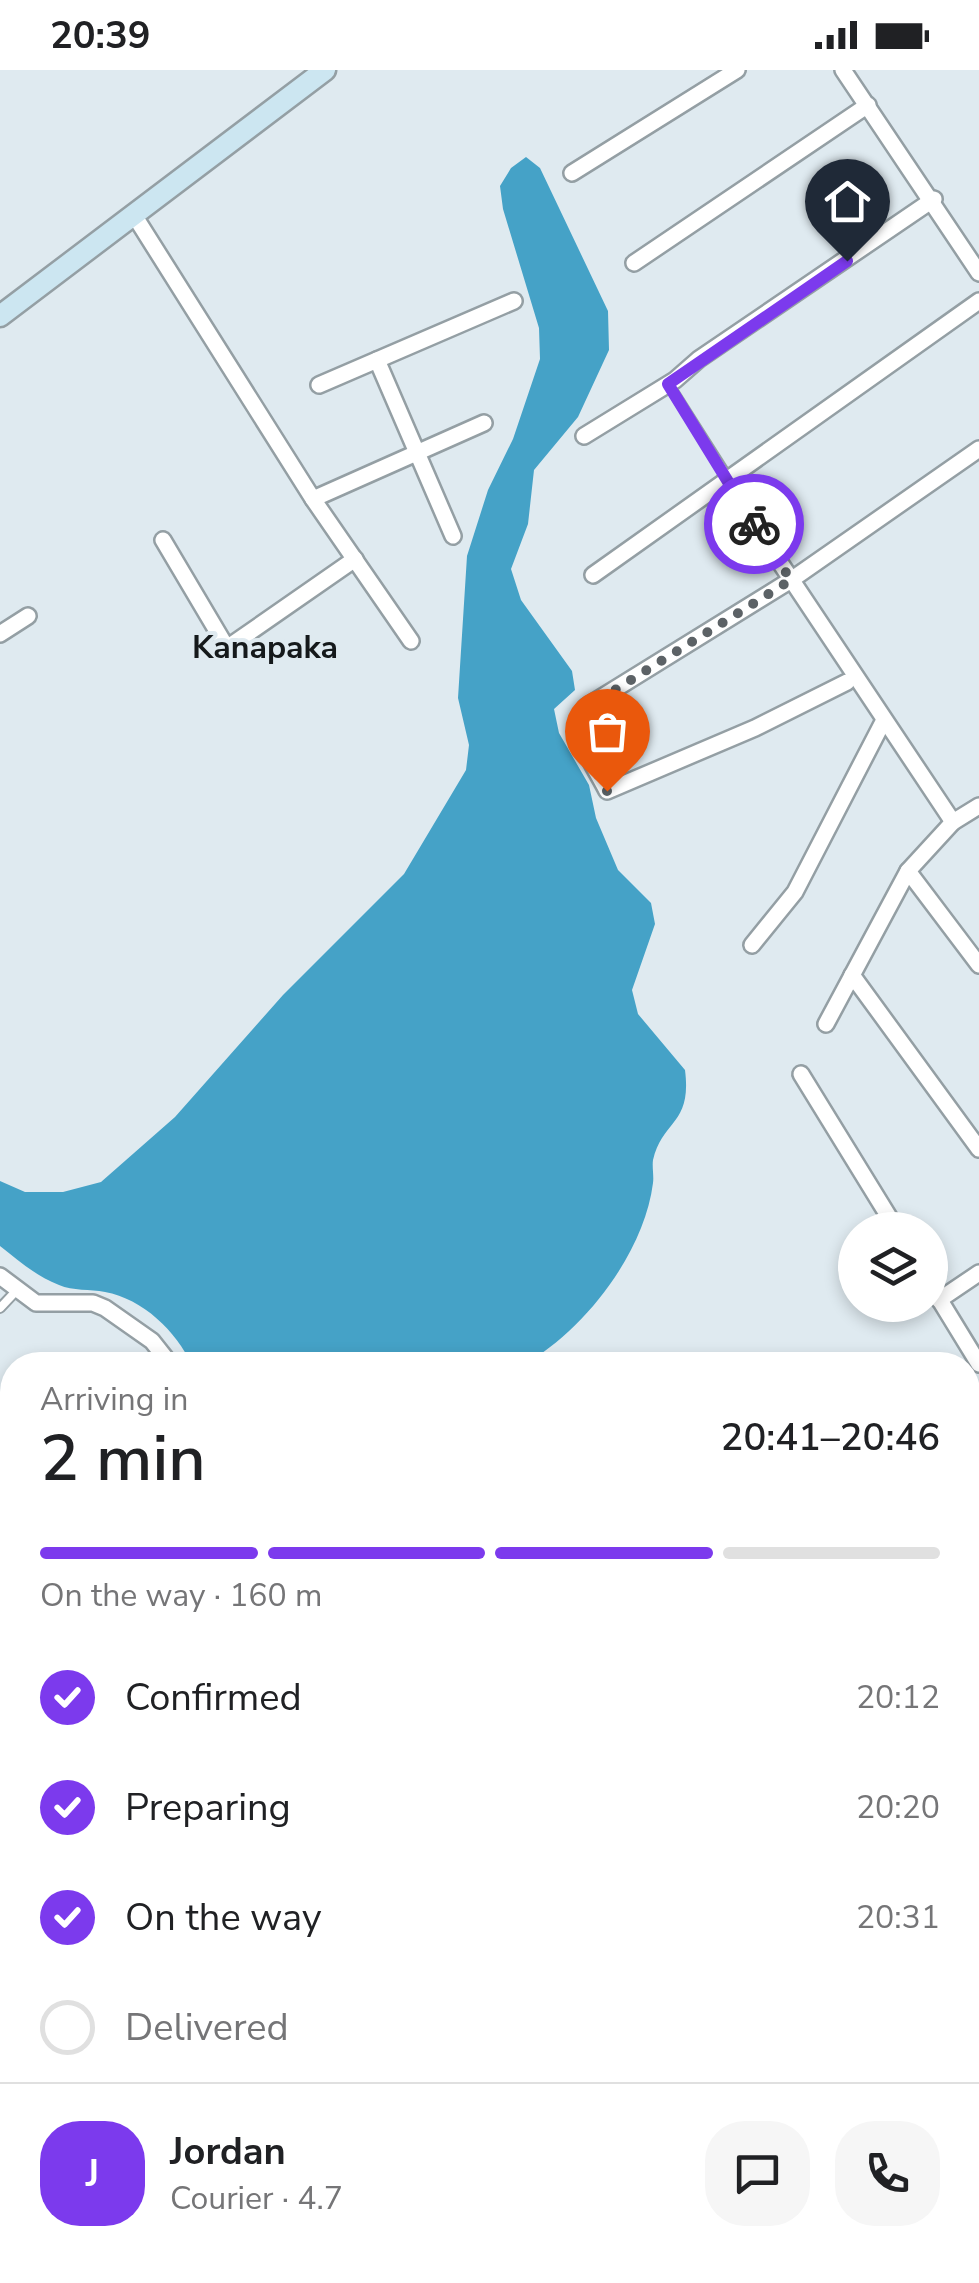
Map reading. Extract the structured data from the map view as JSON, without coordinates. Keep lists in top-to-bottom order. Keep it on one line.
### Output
{"districts":["Kanapaka"],"page":{"status":"20:39","heading":["2 min","Arriving in","20:41–20:46"],"panel":["Jordan","Courier · 4.7"],"bar":"On the way · 160 m","list":[["Confirmed","20:12"],["Preparing","20:20"],["On the way","20:31"],"Delivered"],"round":"J"}}
